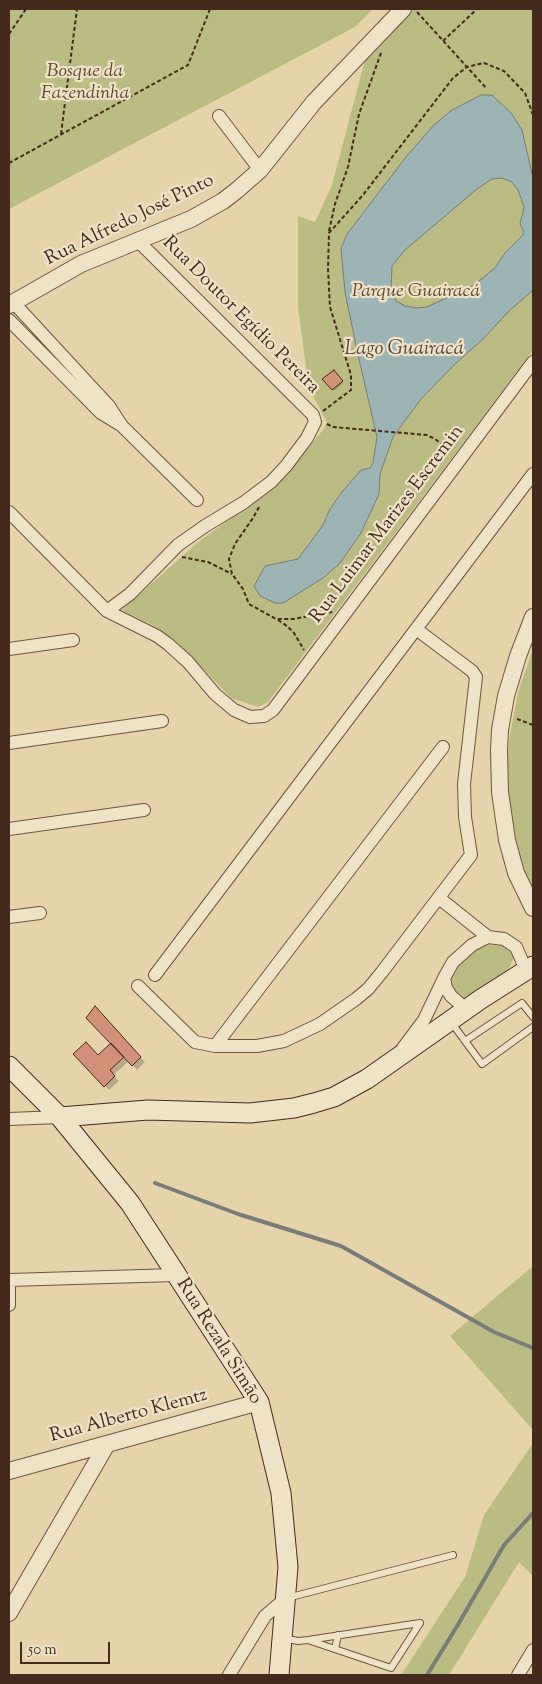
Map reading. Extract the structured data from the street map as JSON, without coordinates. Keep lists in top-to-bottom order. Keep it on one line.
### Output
{"streets":{"main road":["Rua Rezala Simão"],"street":["Rua Alfredo José Pinto","Rua Doutor Egídio Pereira","Rua Luimar Marizes Escremin","Rua Alberto Klemtz"]},"crossings":[["Rua Alfredo José Pinto","Rua Doutor Egídio Pereira"],["Rua Rezala Simão","Rua Alberto Klemtz"]],"water":["Lago Guairacá"],"parks":["Bosque da Fazendinha","Parque Guairacá"],"scale_bar":"50 m"}
